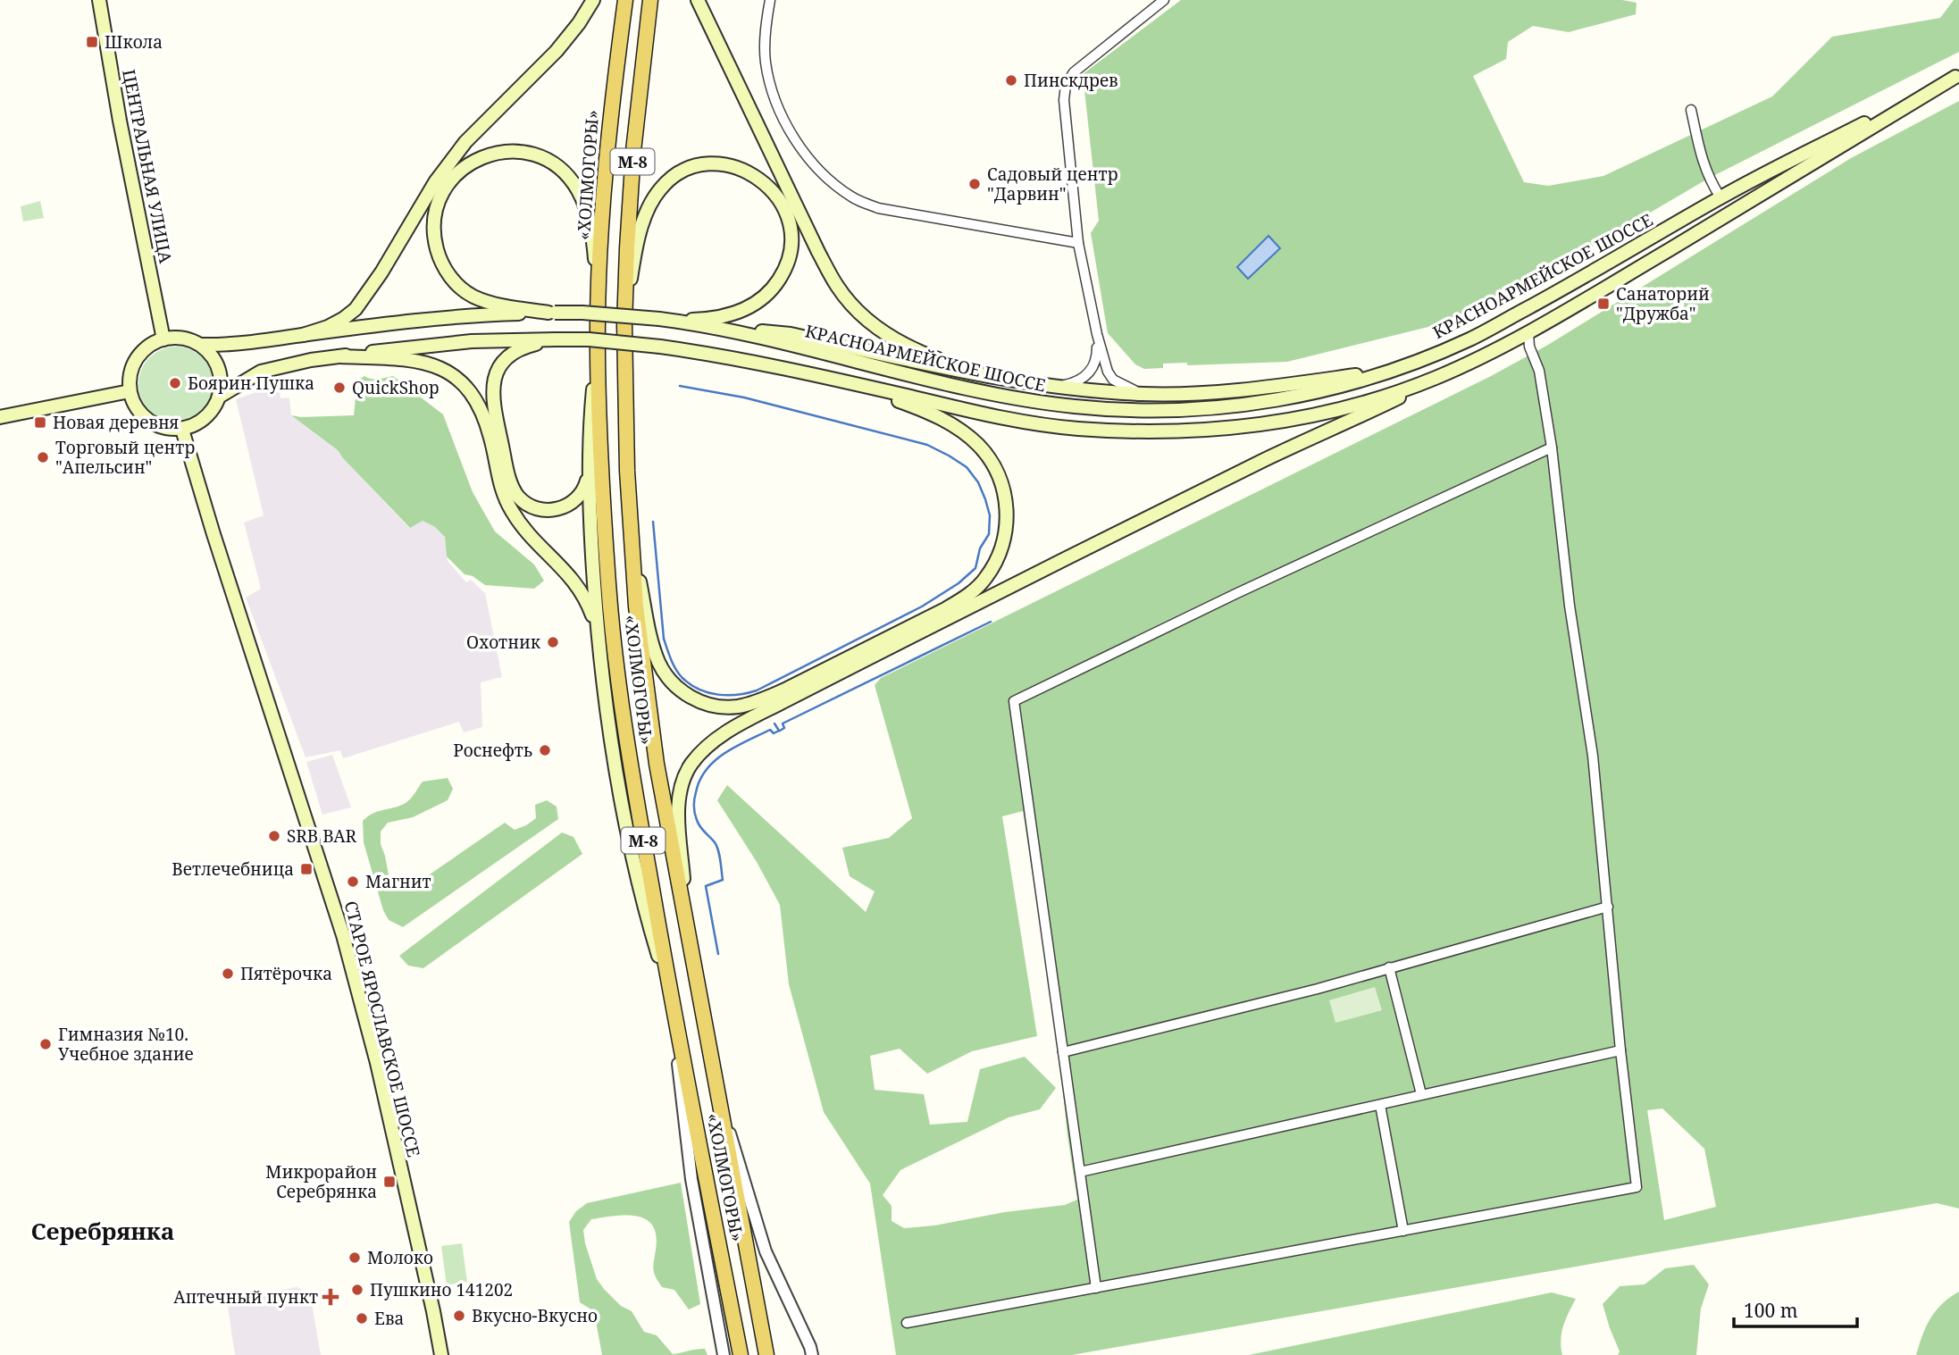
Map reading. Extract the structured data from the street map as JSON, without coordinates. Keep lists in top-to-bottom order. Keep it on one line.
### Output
{"streets":{"highway":["М-8","«ХОЛМОГОРЫ»"],"main road":["ЦЕНТРАЛЬНАЯ УЛИЦА","КРАСНОАРМЕЙСКОЕ ШОССЕ","СТАРОЕ ЯРОСЛАВСКОЕ ШОССЕ"]},"crossings":[["ЦЕНТРАЛЬНАЯ УЛИЦА","СТАРОЕ ЯРОСЛАВСКОЕ ШОССЕ"]],"districts":["Серебрянка"],"places":{"transit":["Школа","Санаторий \"Дружба\"","Новая деревня","Ветлечебница","Микрорайон Серебрянка"],"other":["Пинскдрев","Садовый центр \"Дарвин\"","Боярин Пушка","QuickShop","Торговый центр \"Апельсин\"","Охотник","Роснефть","SRB BAR","Магнит","Пятёрочка","Гимназия №10. Учебное здание","Молоко","Пушкино 141202","Вкусно-Вкусно","Ева"],"health":["Аптечный пункт"]},"scale_bar":"100 m"}
